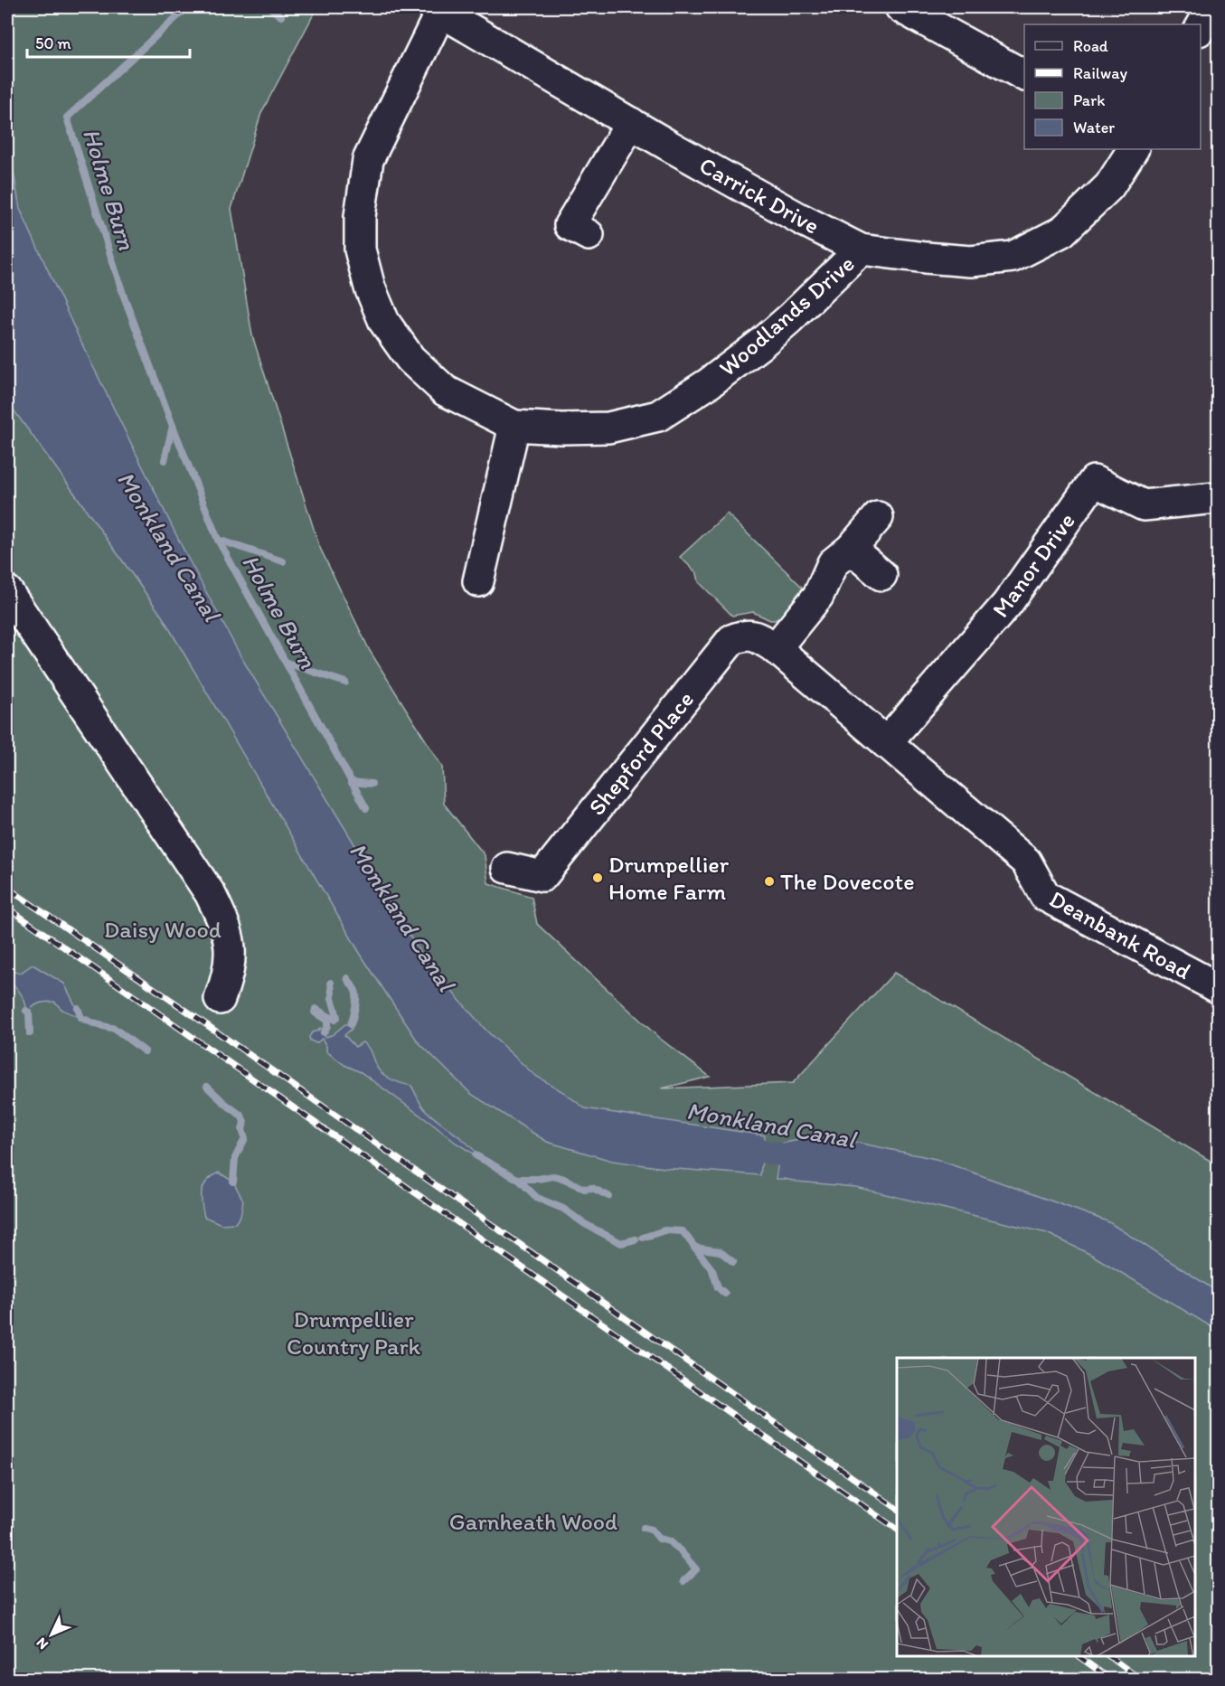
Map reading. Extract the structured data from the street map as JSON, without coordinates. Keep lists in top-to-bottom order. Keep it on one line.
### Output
{"streets":{"street":["Carrick Drive","Woodlands Drive","Manor Drive","Shepford Place","Deanbank Road"]},"crossings":[["Carrick Drive","Woodlands Drive"],["Manor Drive","Shepford Place"],["Manor Drive","Deanbank Road"],["Shepford Place","Deanbank Road"]],"water":["Holme Burn","Monkland Canal"],"parks":["Daisy Wood","Drumpellier Country Park","Garnheath Wood"],"places":["Drumpellier Home Farm","The Dovecote"],"legend":["Road","Railway","Park","Water"],"scale_bar":"50 m","north":"bottom left"}
